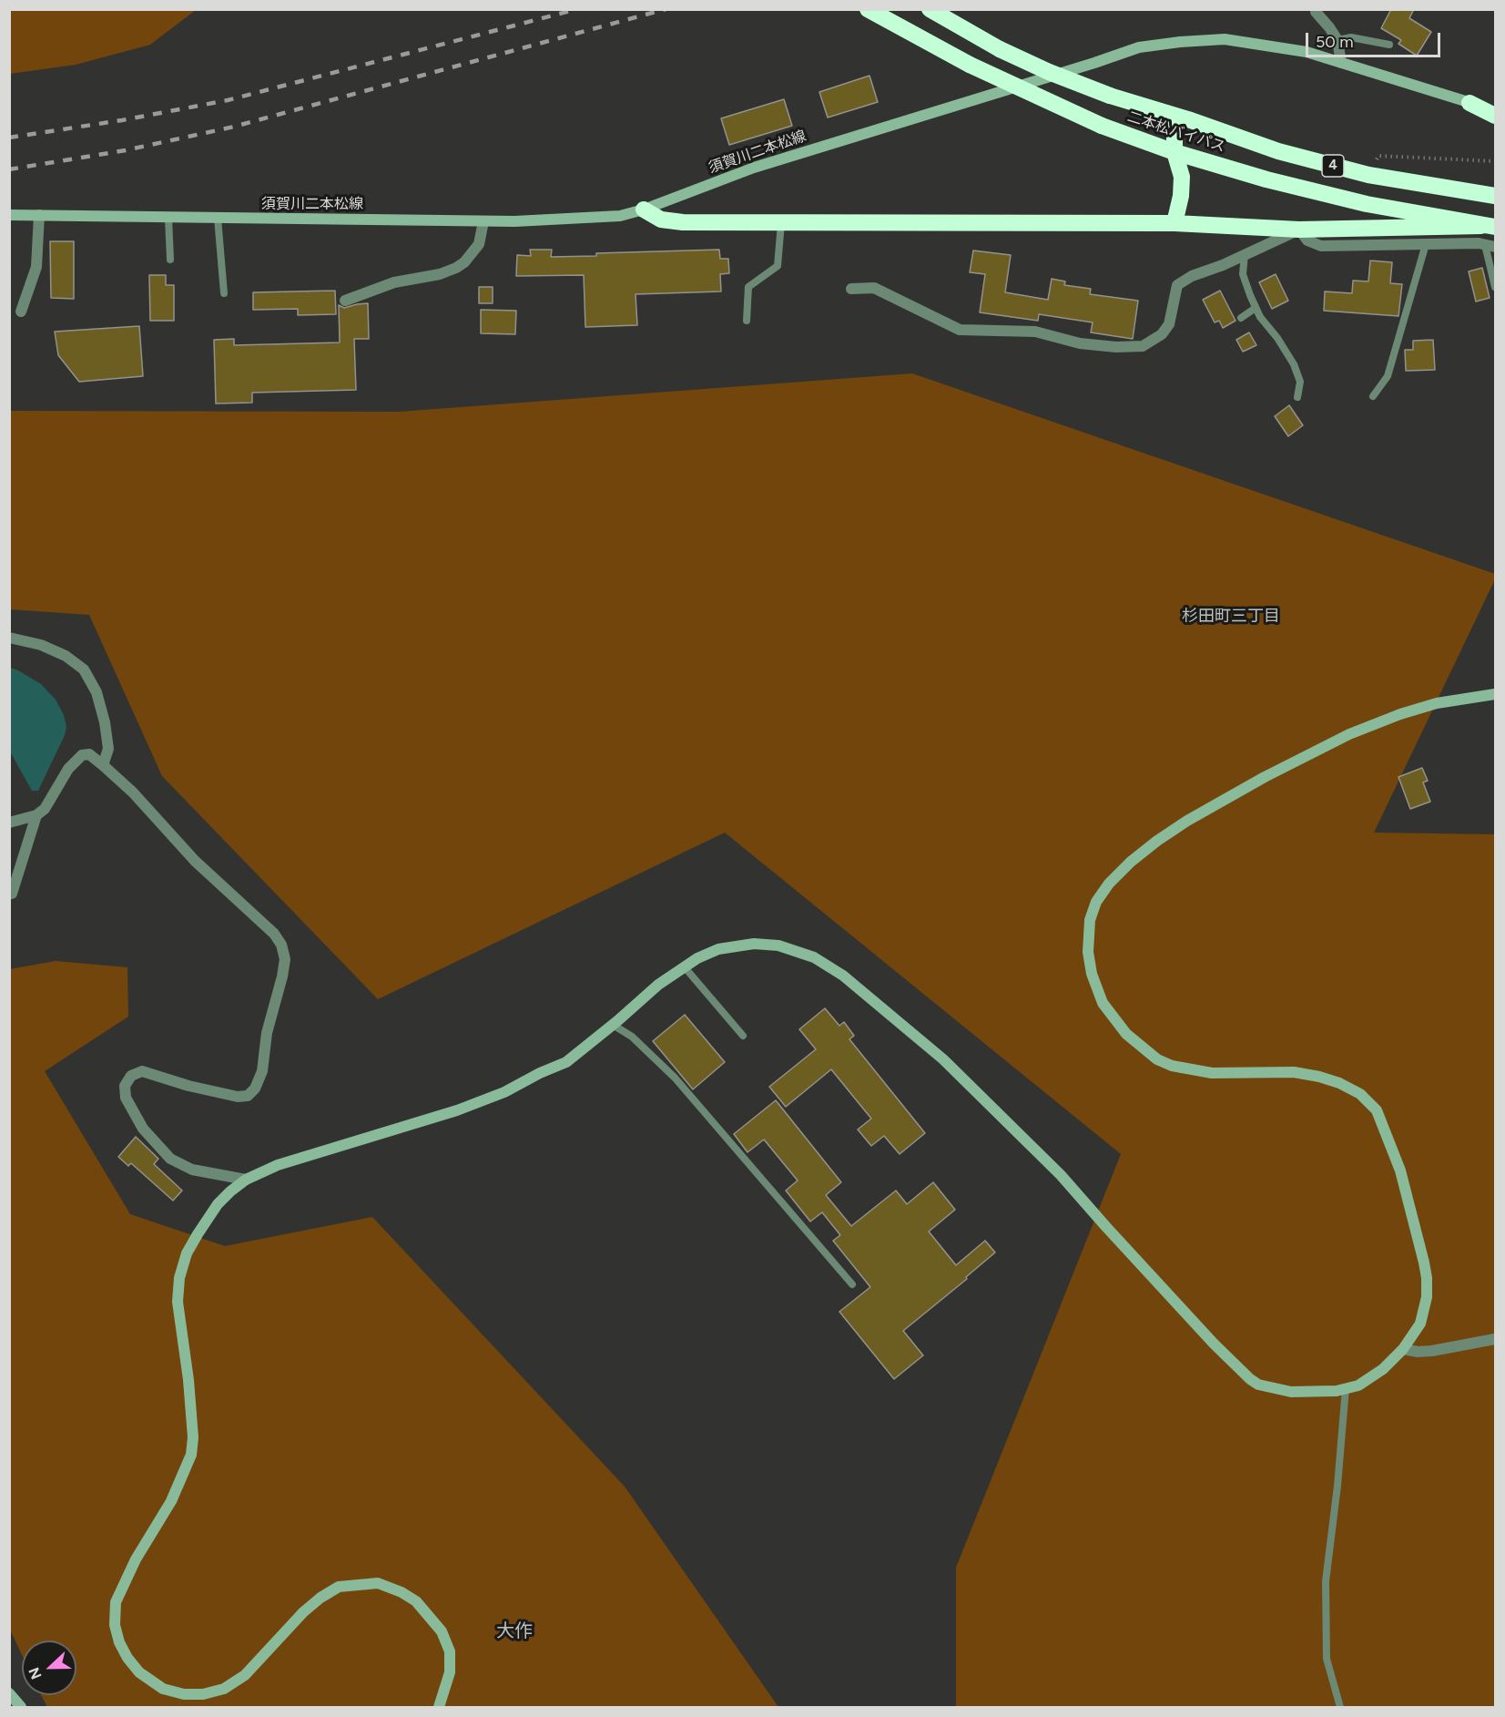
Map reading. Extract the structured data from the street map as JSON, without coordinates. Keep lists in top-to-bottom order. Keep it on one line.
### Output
{"streets":{"highway":["二本松バイパス","4"],"street":["須賀川二本松線"]},"districts":["杉田町三丁目","大作"],"scale_bar":"50 m","north":"left"}
